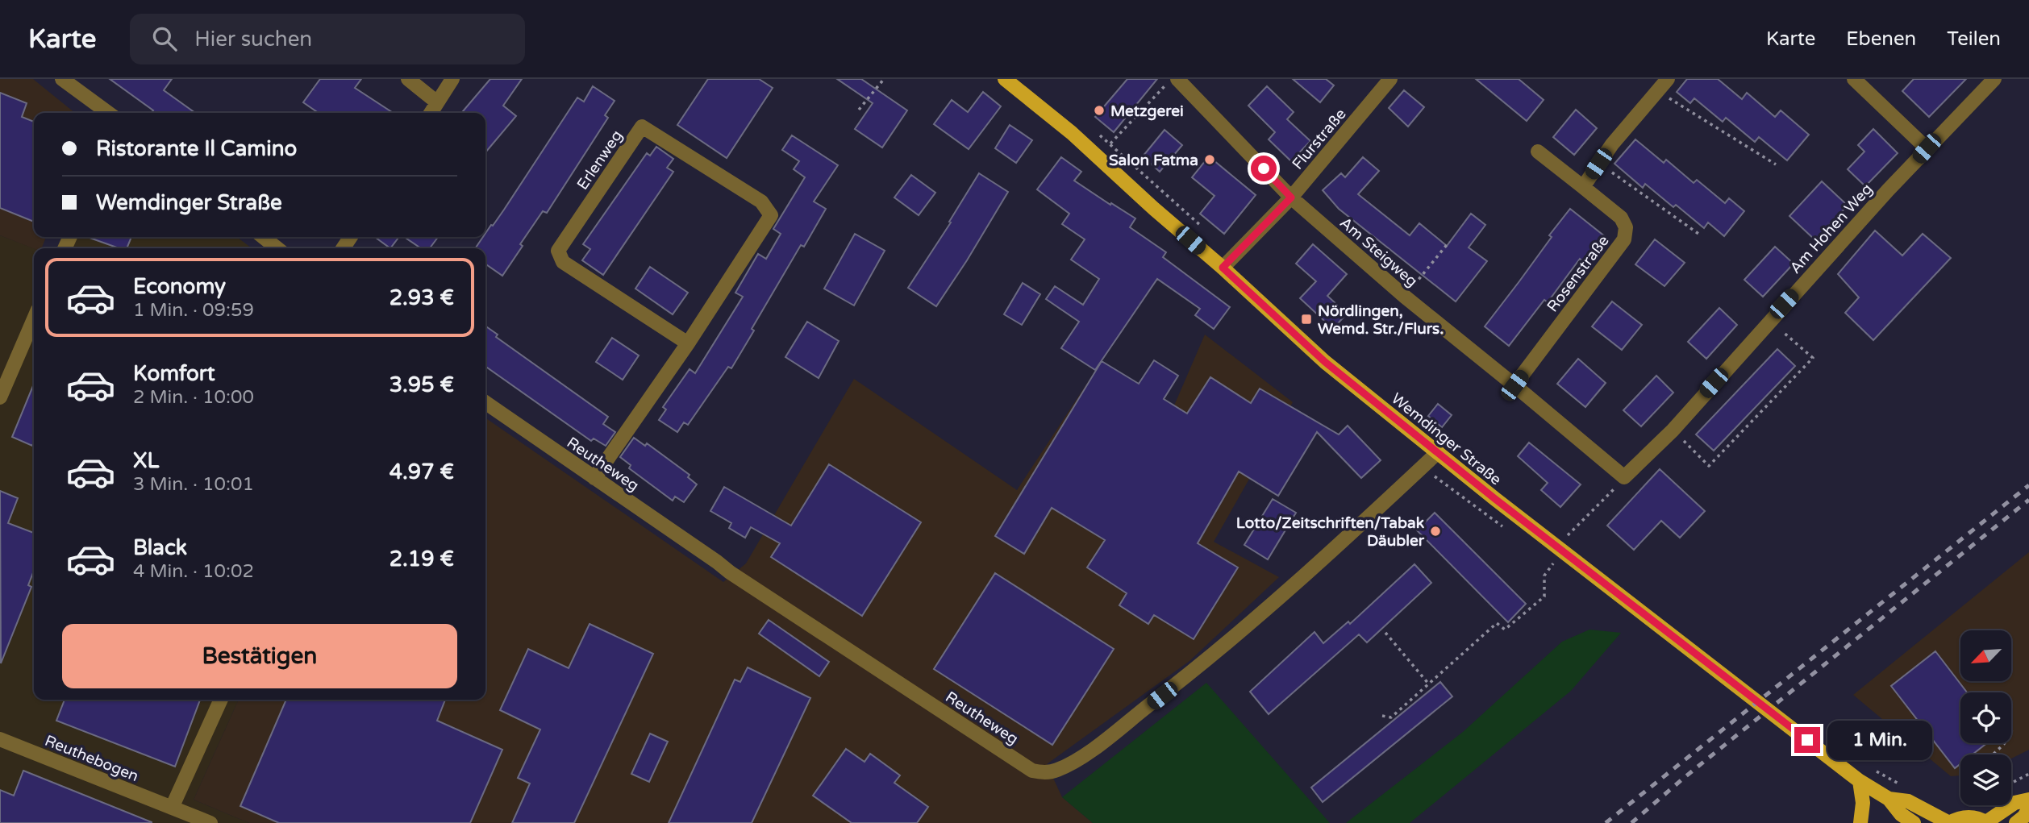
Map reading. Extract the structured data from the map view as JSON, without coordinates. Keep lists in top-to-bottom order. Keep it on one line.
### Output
{"streets":{"main road":["Wemdinger Straße"],"street":["Flurstraße","Erlenweg","Am Hohen Weg","Am Steigweg","Rosenstraße","Reutheweg","Reuthebogen"]},"crossings":[["Flurstraße","Am Steigweg"],["Flurstraße","Wemdinger Straße"],["Erlenweg","Reutheweg"],["Am Hohen Weg","Am Steigweg"],["Am Steigweg","Rosenstraße"],["Wemdinger Straße","Reutheweg"]],"places":{"other":["Metzgerei","Salon Fatma","Lotto/Zeitschriften/Tabak Däubler"],"transit":["Nördlingen, Wemd. Str./Flurs."]},"north":"bottom left","page":{"header":"Karte","search":"Hier suchen","nav":["Karte","Ebenen","Teilen"],"banner":["Ristorante Il Camino","Wemdinger Straße"],"list":[{"name":"Economy","note":"1 Min. · 09:59","value":"2.93 €"},{"name":"Komfort","note":"2 Min. · 10:00","value":"3.95 €"},{"name":"XL","note":"3 Min. · 10:01","value":"4.97 €"},{"name":"Black","note":"4 Min. · 10:02","value":"2.19 €"}],"buttons":"Bestätigen","bubble":"1 Min."}}
